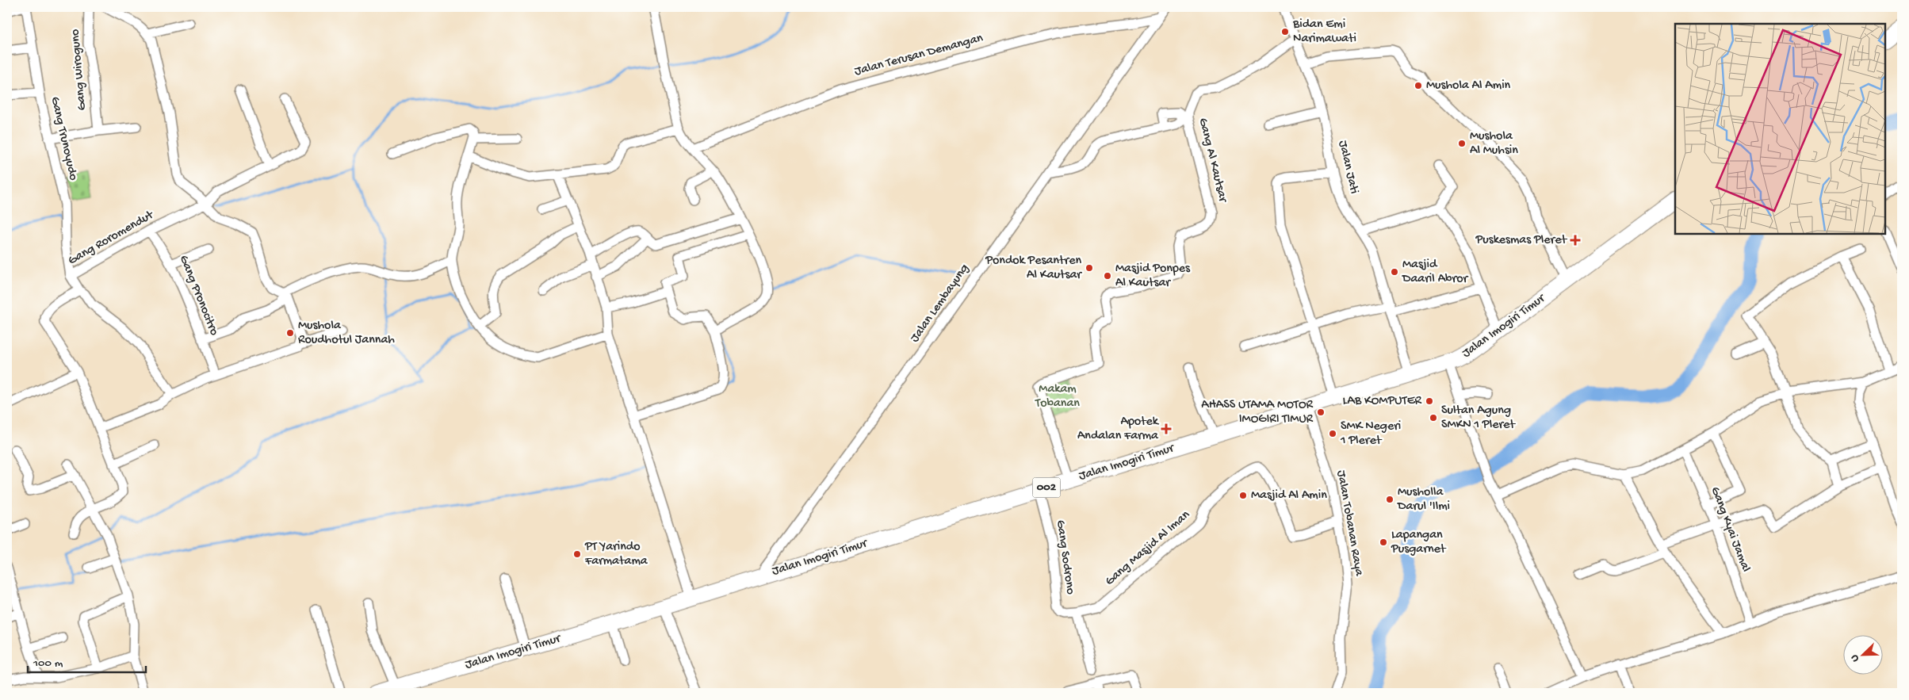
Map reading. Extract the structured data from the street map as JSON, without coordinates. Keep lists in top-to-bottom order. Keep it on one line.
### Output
{"streets":{"main road":["Jalan Imogiri Timur","002"],"street":["Jalan Terusan Demangan","Gang Wiroguno","Gang Trunoyudo","Gang Al Kautsar","Jalan Jati","Gang Roromendut","Gang Pronocitro","Jalan Lembayung","Jalan Tobanan Raya","Gang Kyai Jamal","Gang Masjid Al Iman","Gang Sodrono"]},"crossings":[["Jalan Terusan Demangan","Jalan Lembayung"],["Gang Trunoyudo","Gang Roromendut"],["Gang Al Kautsar","Jalan Jati"],["Gang Al Kautsar","Jalan Imogiri Timur"],["Jalan Jati","Jalan Imogiri Timur"],["Gang Roromendut","Gang Pronocitro"],["Jalan Lembayung","Jalan Imogiri Timur"],["Jalan Imogiri Timur","Jalan Tobanan Raya"],["Jalan Imogiri Timur","Gang Sodrono"],["Jalan Tobanan Raya","Gang Masjid Al Iman"],["Gang Masjid Al Iman","Gang Sodrono"]],"parks":["Makam Tobanan"],"places":{"other":["Bidan Emi Narimawati","Mushola Al Amin","Mushola Al Muhsin","Pondok Pesantren Al Kautsar","Masjid Daaril Abror","Masjid Ponpes Al Kautsar","Mushola Roudhotul Jannah","LAB KOMPUTER","AHASS UTAMA MOTOR IMOGIRI TIMUR","Sultan Agung SMKN 1 Pleret","SMK Negeri 1 Pleret","Masjid Al Amin","Musholla Darul 'Ilmi","Lapangan Pusgarnet","PT Yarindo Farmatama"],"health":["Puskesmas Pleret","Apotek Andalan Farma"]},"scale_bar":"100 m","north":"bottom left"}
